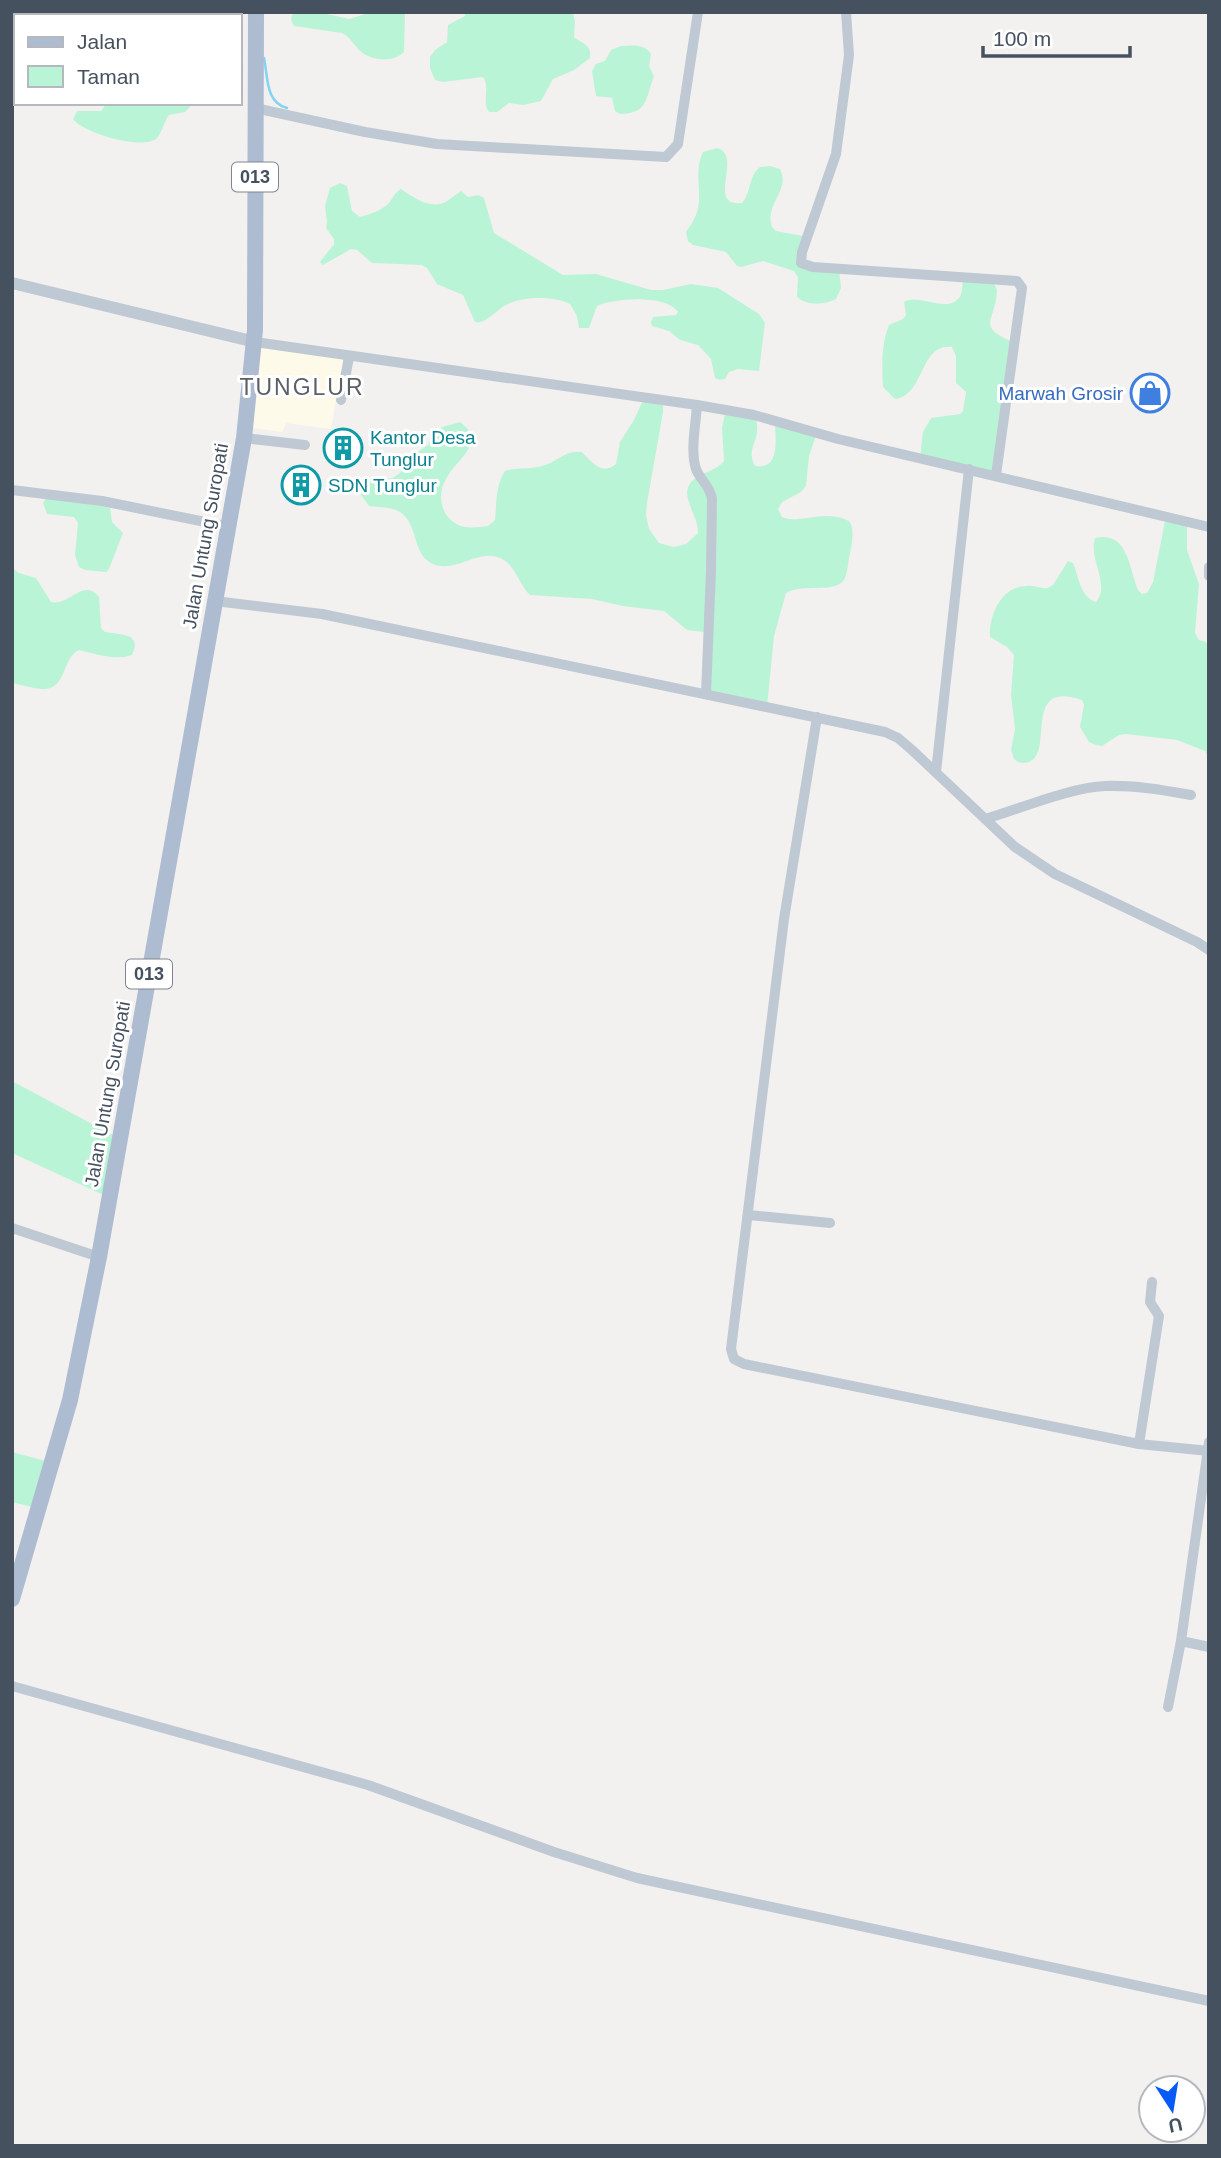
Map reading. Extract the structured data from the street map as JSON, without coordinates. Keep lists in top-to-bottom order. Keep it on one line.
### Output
{"streets":{"main road":["013","Jalan Untung Suropati"]},"crossings":[["013","Jalan Untung Suropati"]],"districts":["TUNGLUR"],"places":{"shop":["Marwah Grosir"],"building":["Kantor Desa Tunglur","SDN Tunglur"]},"legend":["Jalan","Taman"],"scale_bar":"100 m","north":"bottom"}
